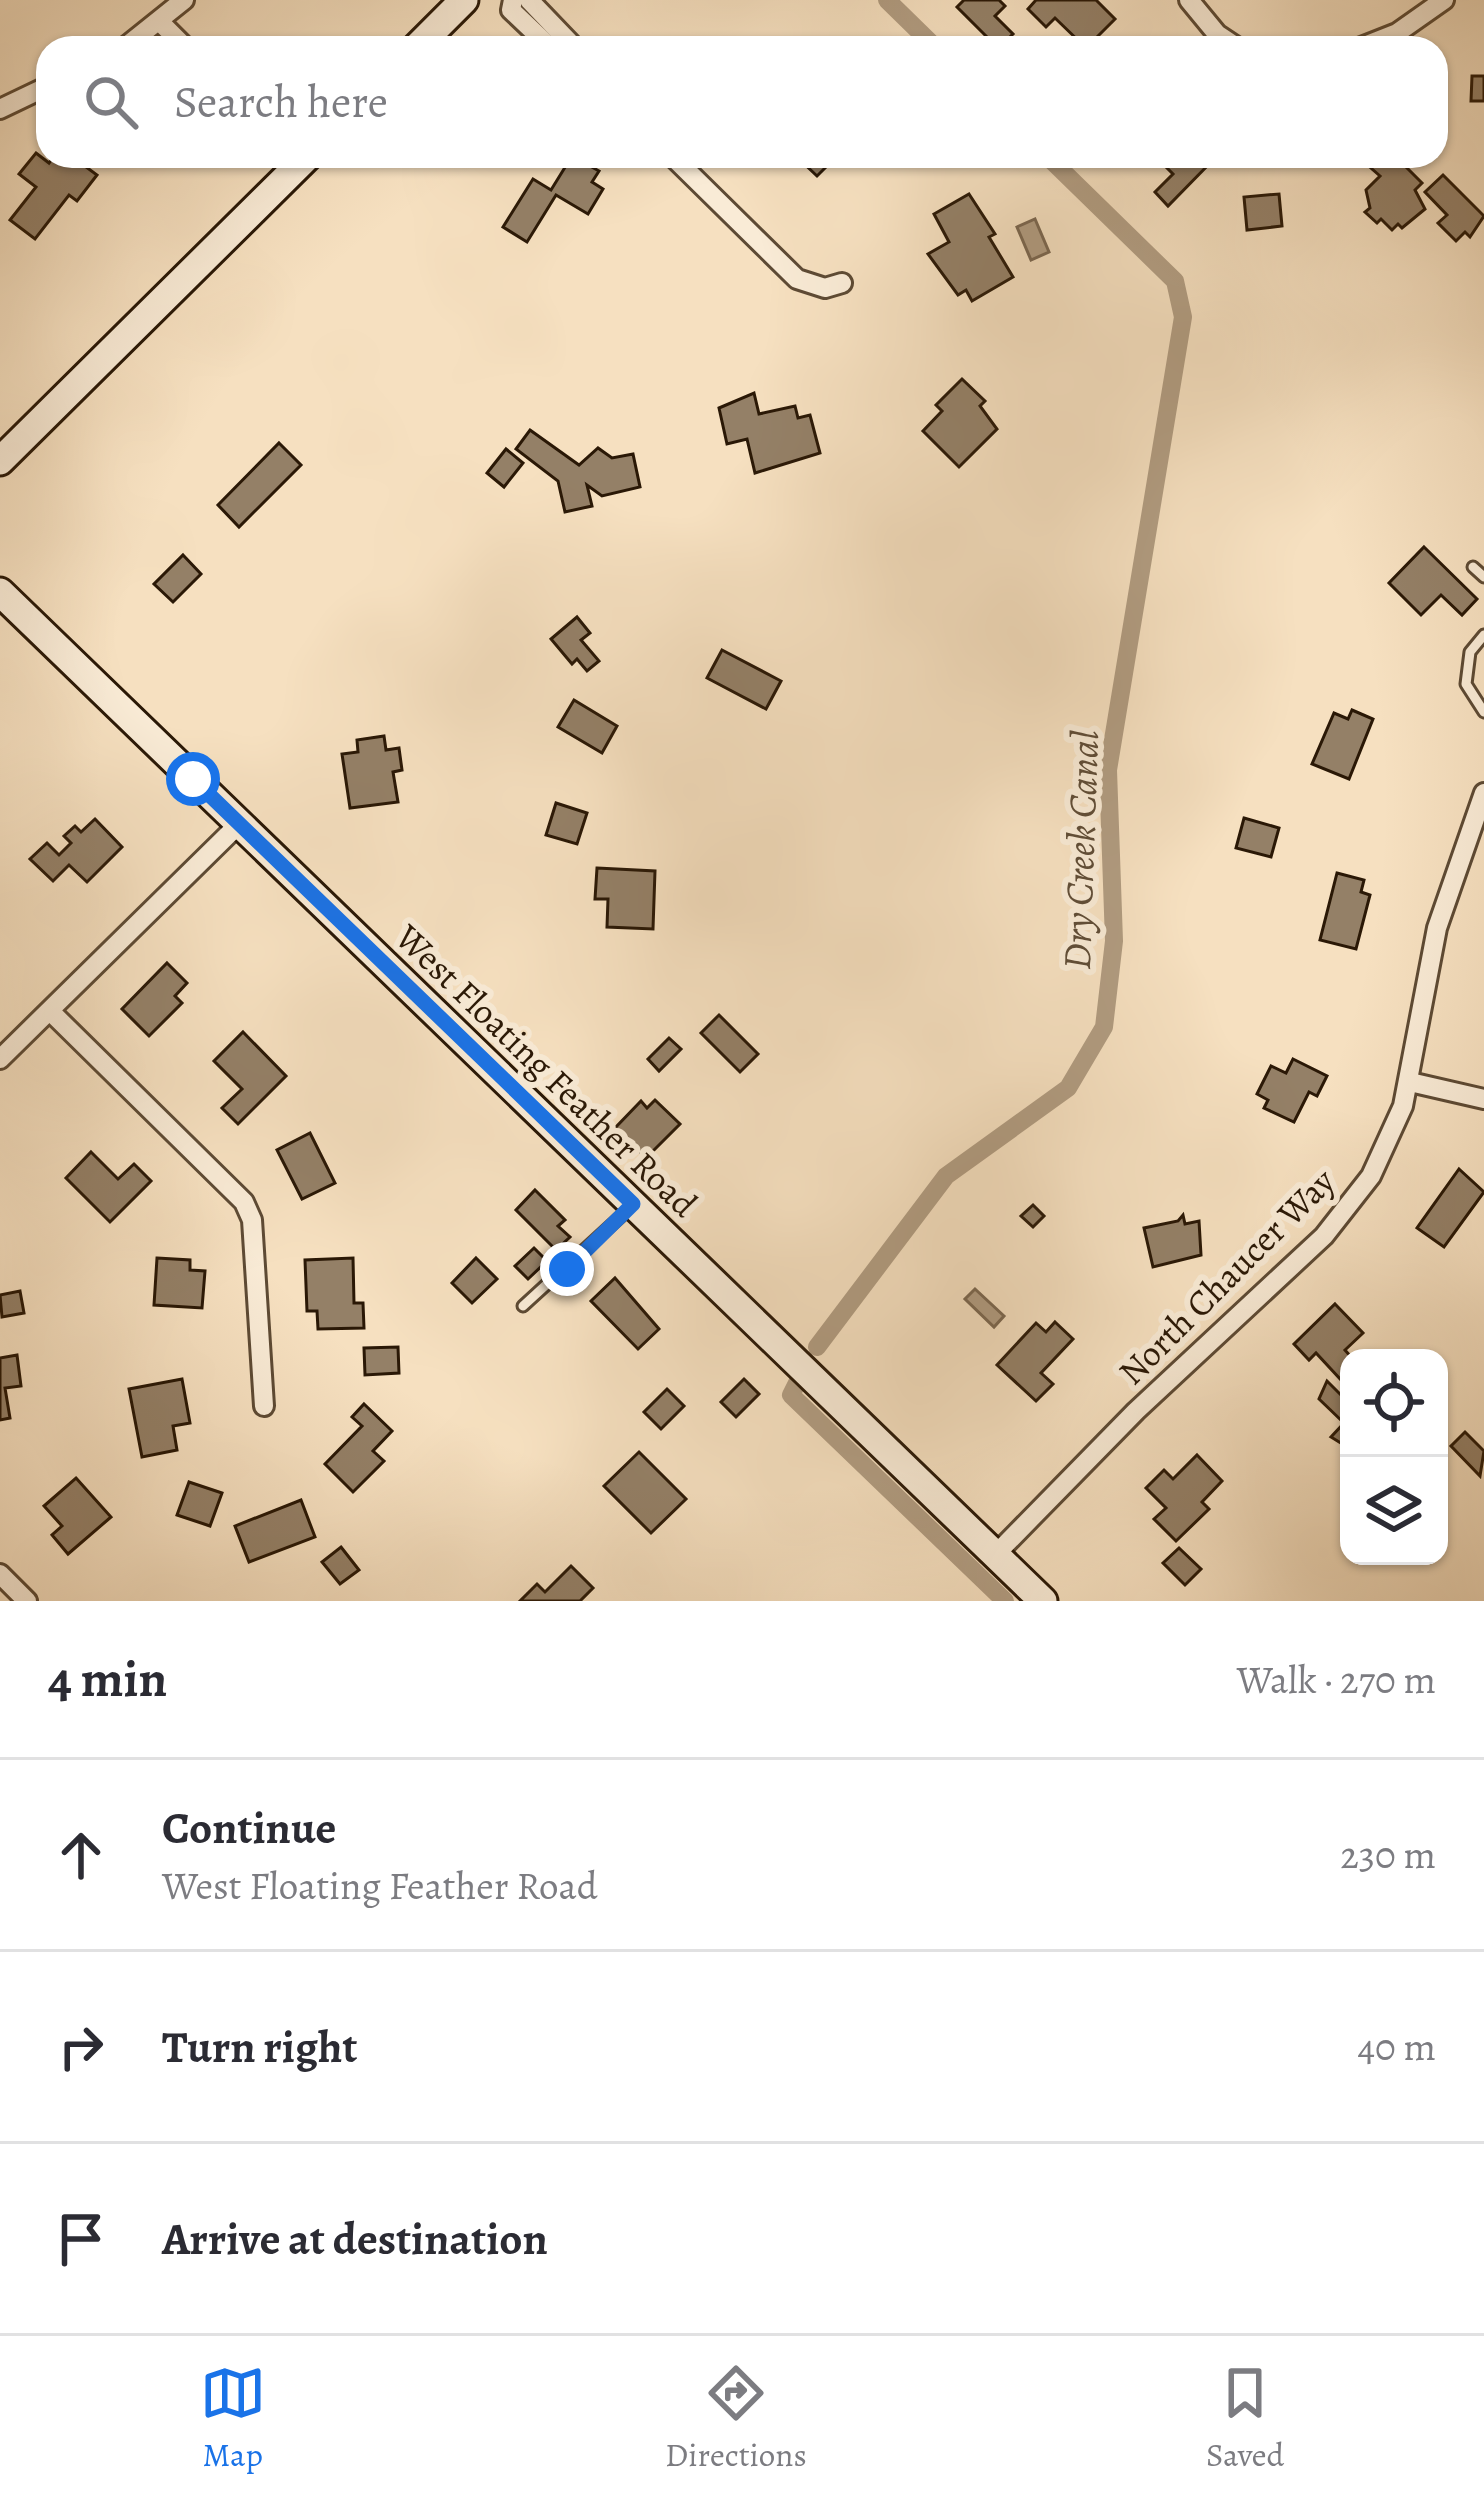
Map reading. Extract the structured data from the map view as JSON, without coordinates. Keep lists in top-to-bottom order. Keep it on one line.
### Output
{"streets":{"main road":["West Floating Feather Road"],"street":["North Chaucer Way"]},"crossings":[["West Floating Feather Road","North Chaucer Way"]],"water":["Dry Creek Canal"],"page":{"search":"Search here","heading":["4 min","Walk · 270 m"],"list":[["Continue","West Floating Feather Road","230 m"],["Turn right","40 m"],"Arrive at destination"],"nav":["Map","Directions","Saved"]}}
